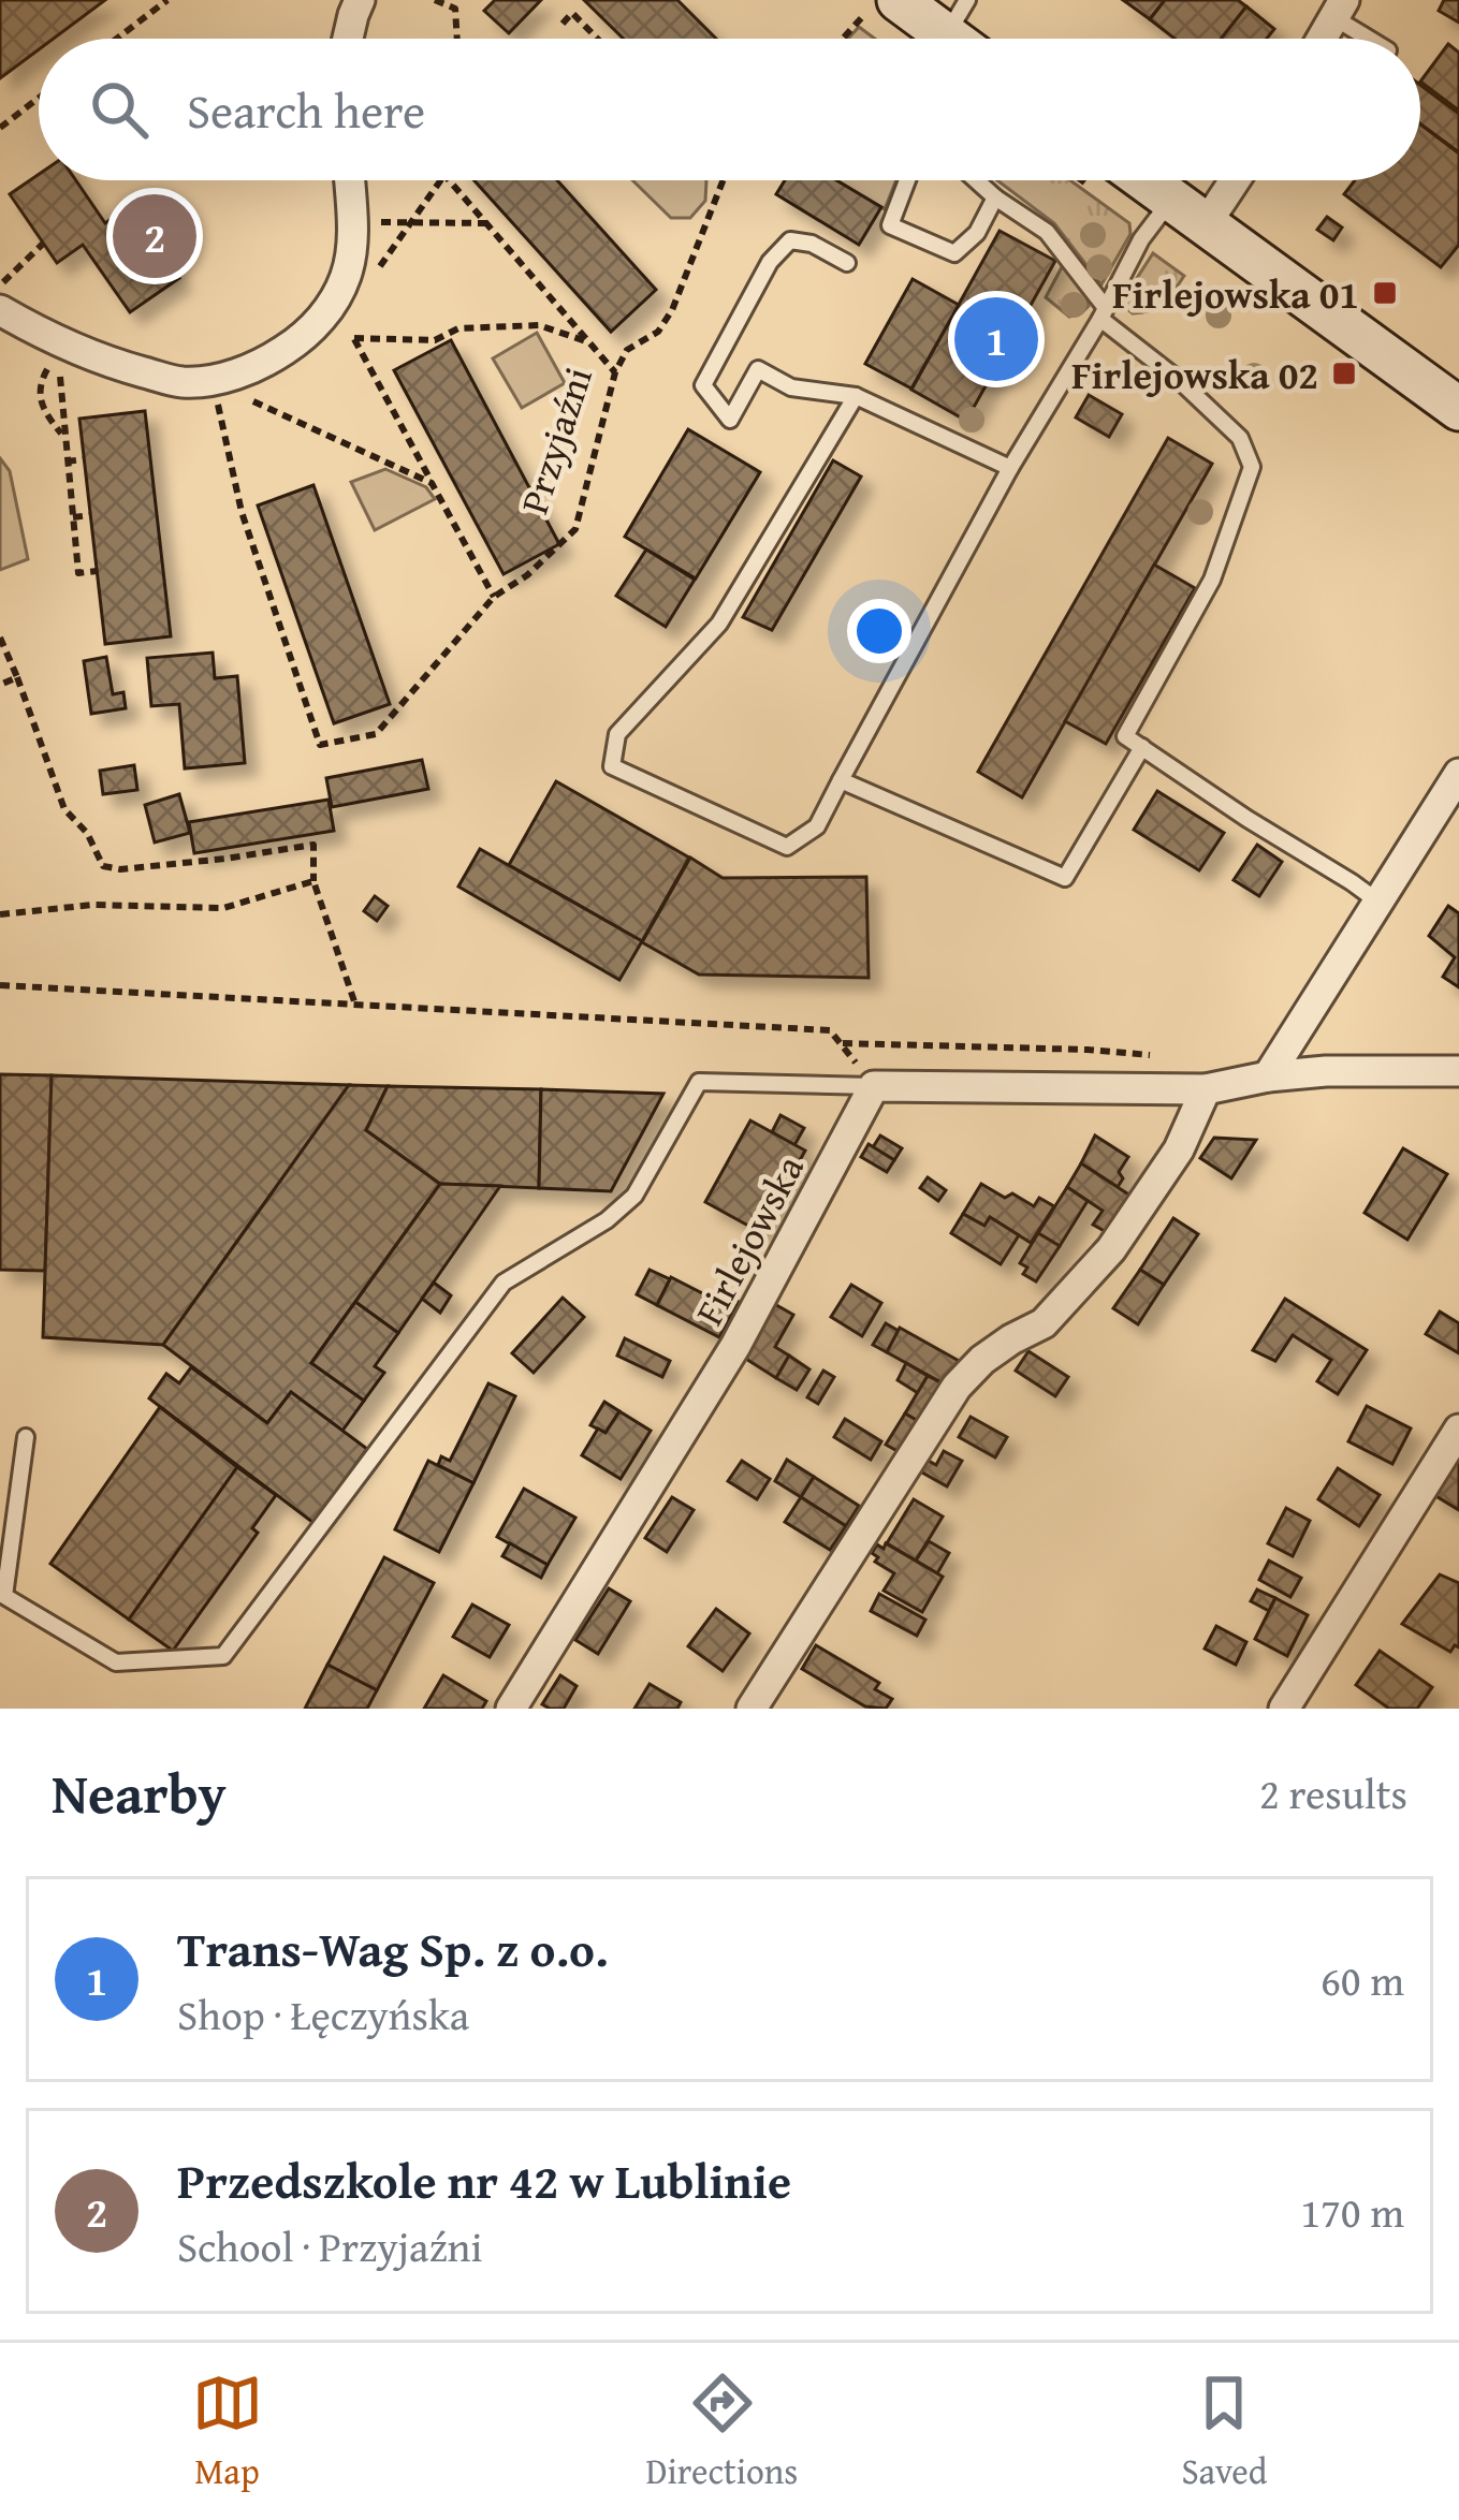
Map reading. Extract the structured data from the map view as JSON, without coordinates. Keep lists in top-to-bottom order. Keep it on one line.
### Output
{"streets":{"street":["Firlejowska"],"path":["Przyjaźni"]},"places":{"transit":["Firlejowska 01","Firlejowska 02"]},"page":{"search":"Search here","pins":["2","1"],"heading":["Nearby","2 results"],"list":[{"mark":"1","name":"Trans-Wag Sp. z o.o.","note":"Shop · Łęczyńska","value":"60 m"},{"mark":"2","name":"Przedszkole nr 42 w Lublinie","note":"School · Przyjaźni","value":"170 m"}],"nav":["Map","Directions","Saved"]}}
